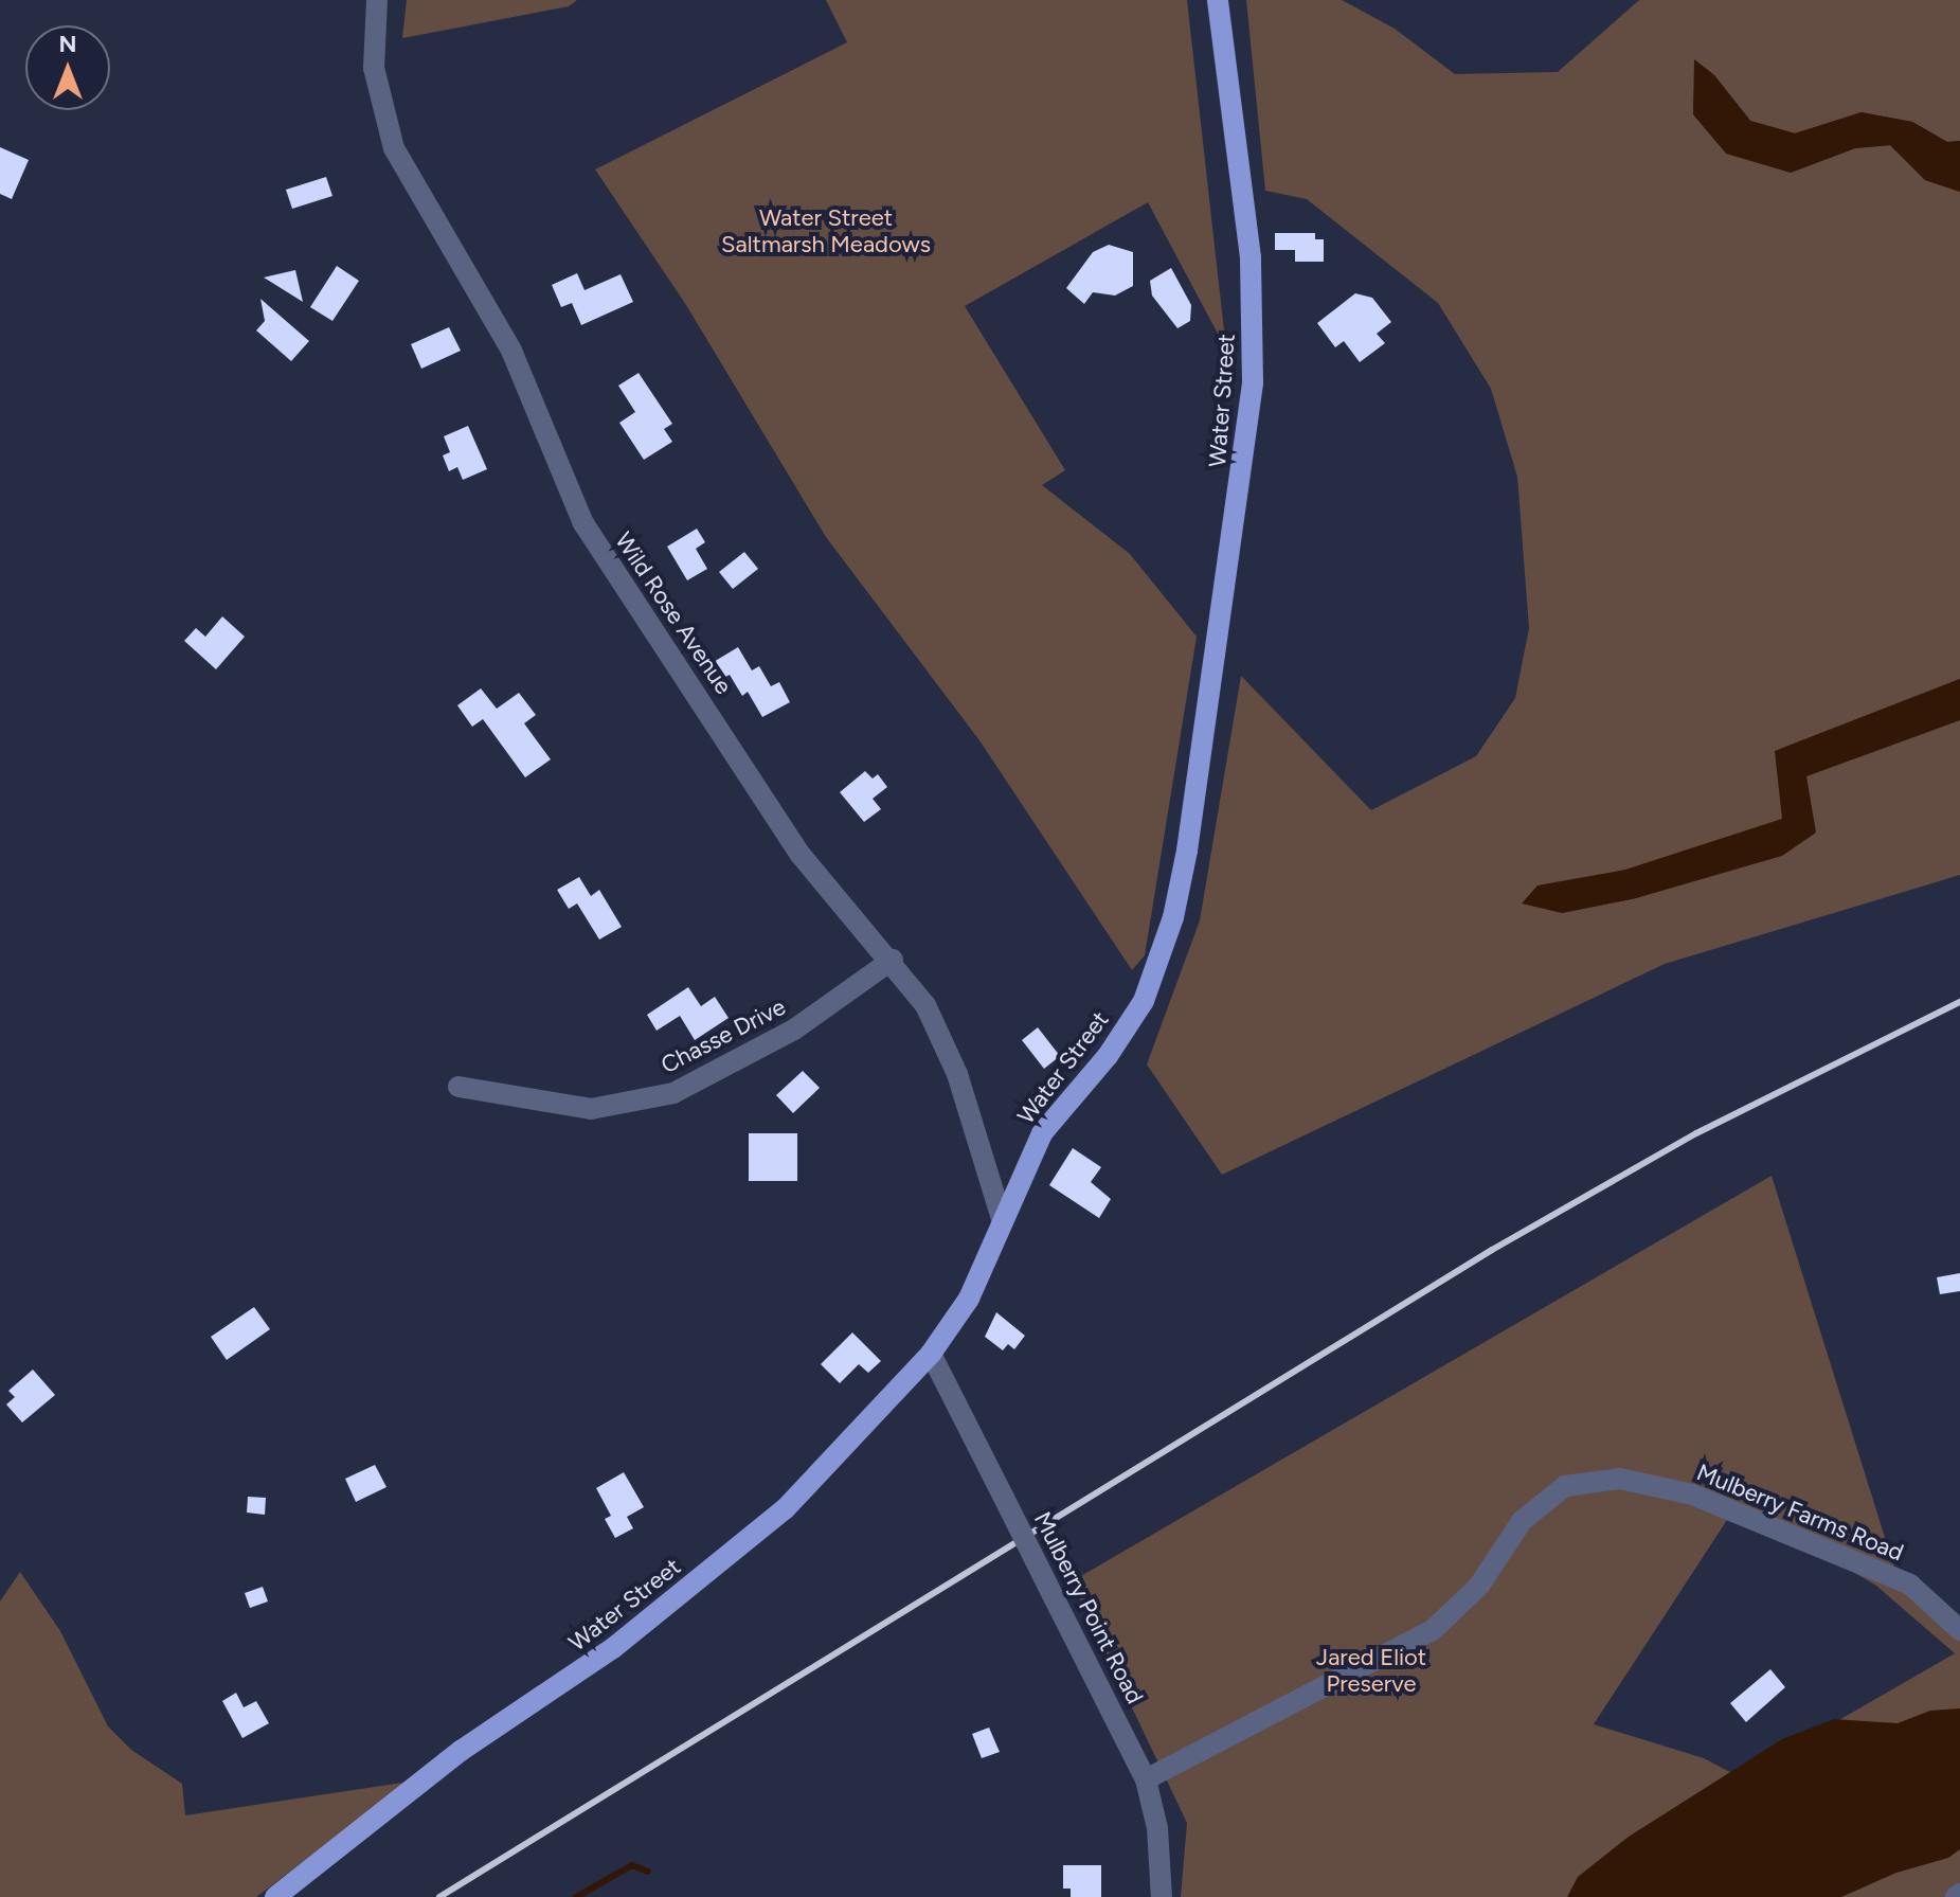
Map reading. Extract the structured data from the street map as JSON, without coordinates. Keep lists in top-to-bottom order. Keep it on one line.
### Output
{"streets":{"main road":["Water Street"],"street":["Wild Rose Avenue","Chasse Drive","Mulberry Farms Road","Mulberry Point Road"]},"crossings":[["Water Street","Wild Rose Avenue"],["Water Street","Mulberry Point Road"],["Wild Rose Avenue","Chasse Drive"],["Mulberry Farms Road","Mulberry Point Road"]],"parks":["Water Street Saltmarsh Meadows","Jared Eliot Preserve"],"north":"top"}
